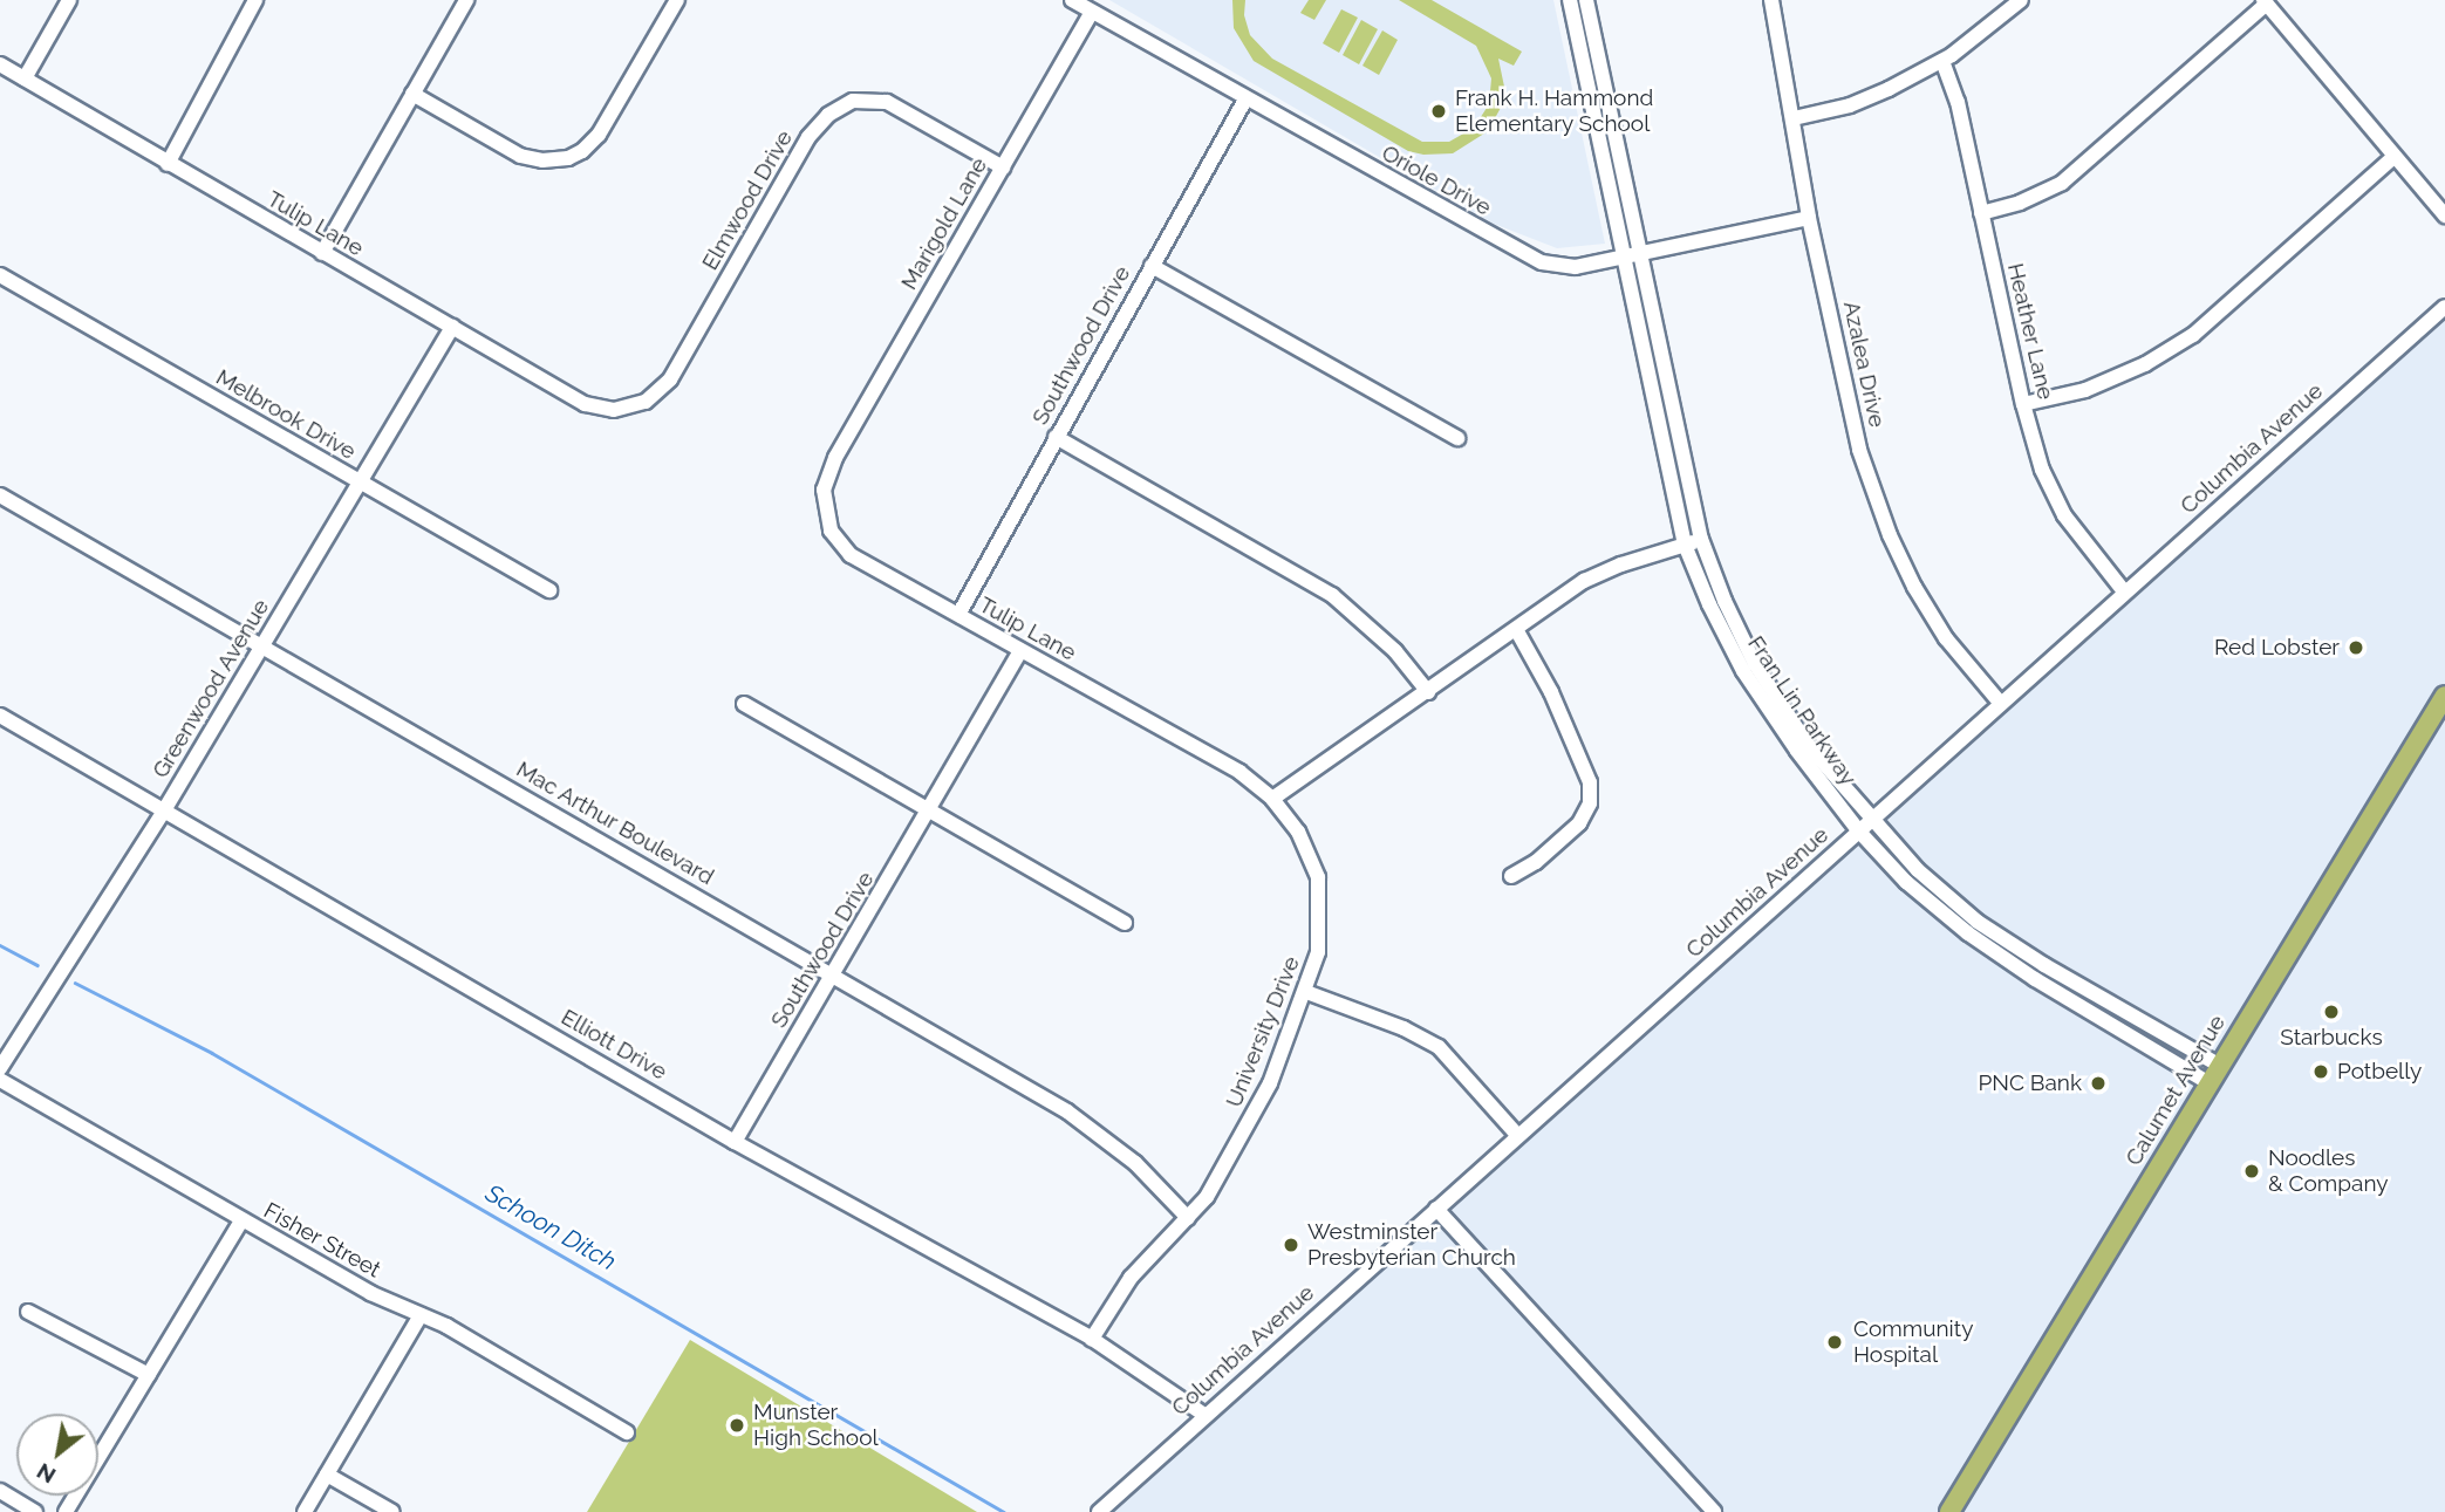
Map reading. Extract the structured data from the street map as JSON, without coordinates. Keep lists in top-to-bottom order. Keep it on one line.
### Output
{"streets":{"main road":["Calumet Avenue"],"street":["Oriole Drive","Elmwood Drive","Tulip Lane","Marigold Lane","Heather Lane","Southwood Drive","Azalea Drive","Melbrook Drive","Columbia Avenue","Greenwood Avenue","Fran Lin Parkway","Mac Arthur Boulevard","University Drive","Elliott Drive","Fisher Street"]},"crossings":[["Oriole Drive","Marigold Lane"],["Oriole Drive","Southwood Drive"],["Oriole Drive","Azalea Drive"],["Oriole Drive","Fran Lin Parkway"],["Elmwood Drive","Tulip Lane"],["Elmwood Drive","Marigold Lane"],["Tulip Lane","Marigold Lane"],["Tulip Lane","Southwood Drive"],["Tulip Lane","Greenwood Avenue"],["Tulip Lane","University Drive"],["Heather Lane","Columbia Avenue"],["Southwood Drive","Mac Arthur Boulevard"],["Southwood Drive","Elliott Drive"],["Azalea Drive","Columbia Avenue"],["Melbrook Drive","Greenwood Avenue"],["Columbia Avenue","Fran Lin Parkway"],["Columbia Avenue","Elliott Drive"],["Greenwood Avenue","Mac Arthur Boulevard"],["Greenwood Avenue","Elliott Drive"],["Fran Lin Parkway","Calumet Avenue"],["Mac Arthur Boulevard","University Drive"],["University Drive","Elliott Drive"]],"water":["Schoon Ditch"],"places":["Frank H. Hammond Elementary School","Red Lobster","Starbucks","Potbelly","PNC Bank","Noodles & Company","Westminster Presbyterian Church","Community Hospital","Munster High School"],"north":"bottom left"}
